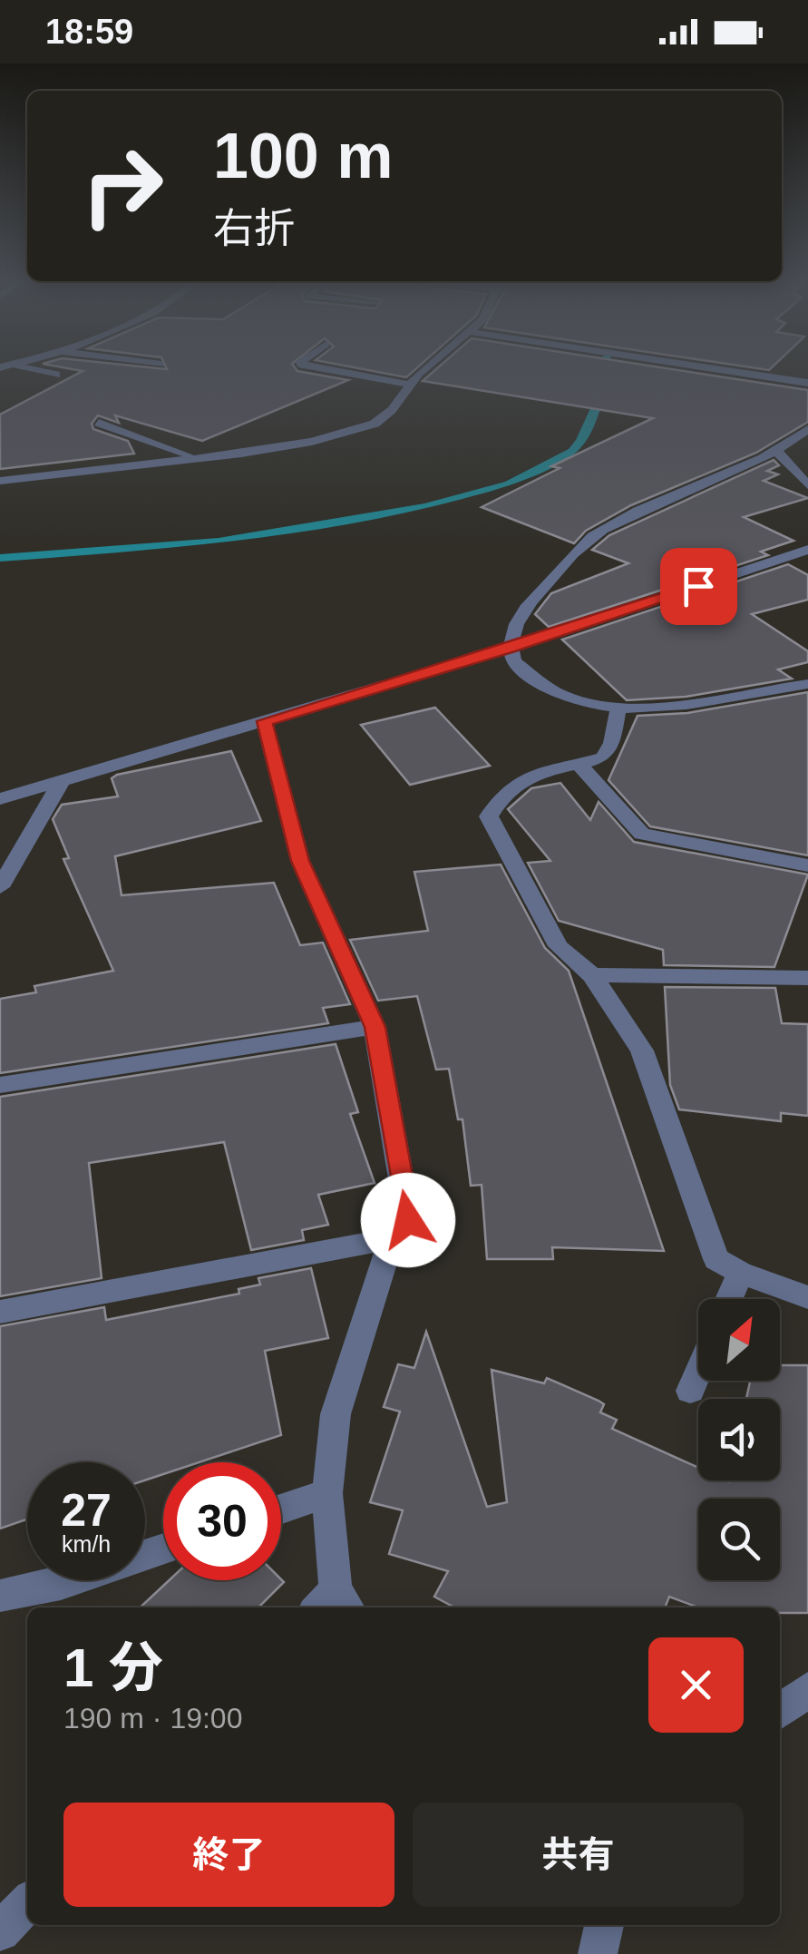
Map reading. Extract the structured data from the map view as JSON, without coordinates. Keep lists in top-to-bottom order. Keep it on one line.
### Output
{"north":"top right","page":{"status":"18:59","turn":["100 m","右折"],"speed":"27 km/h","limit":"30","heading":["1 分","190 m · 19:00"],"buttons":["終了","共有"]}}
